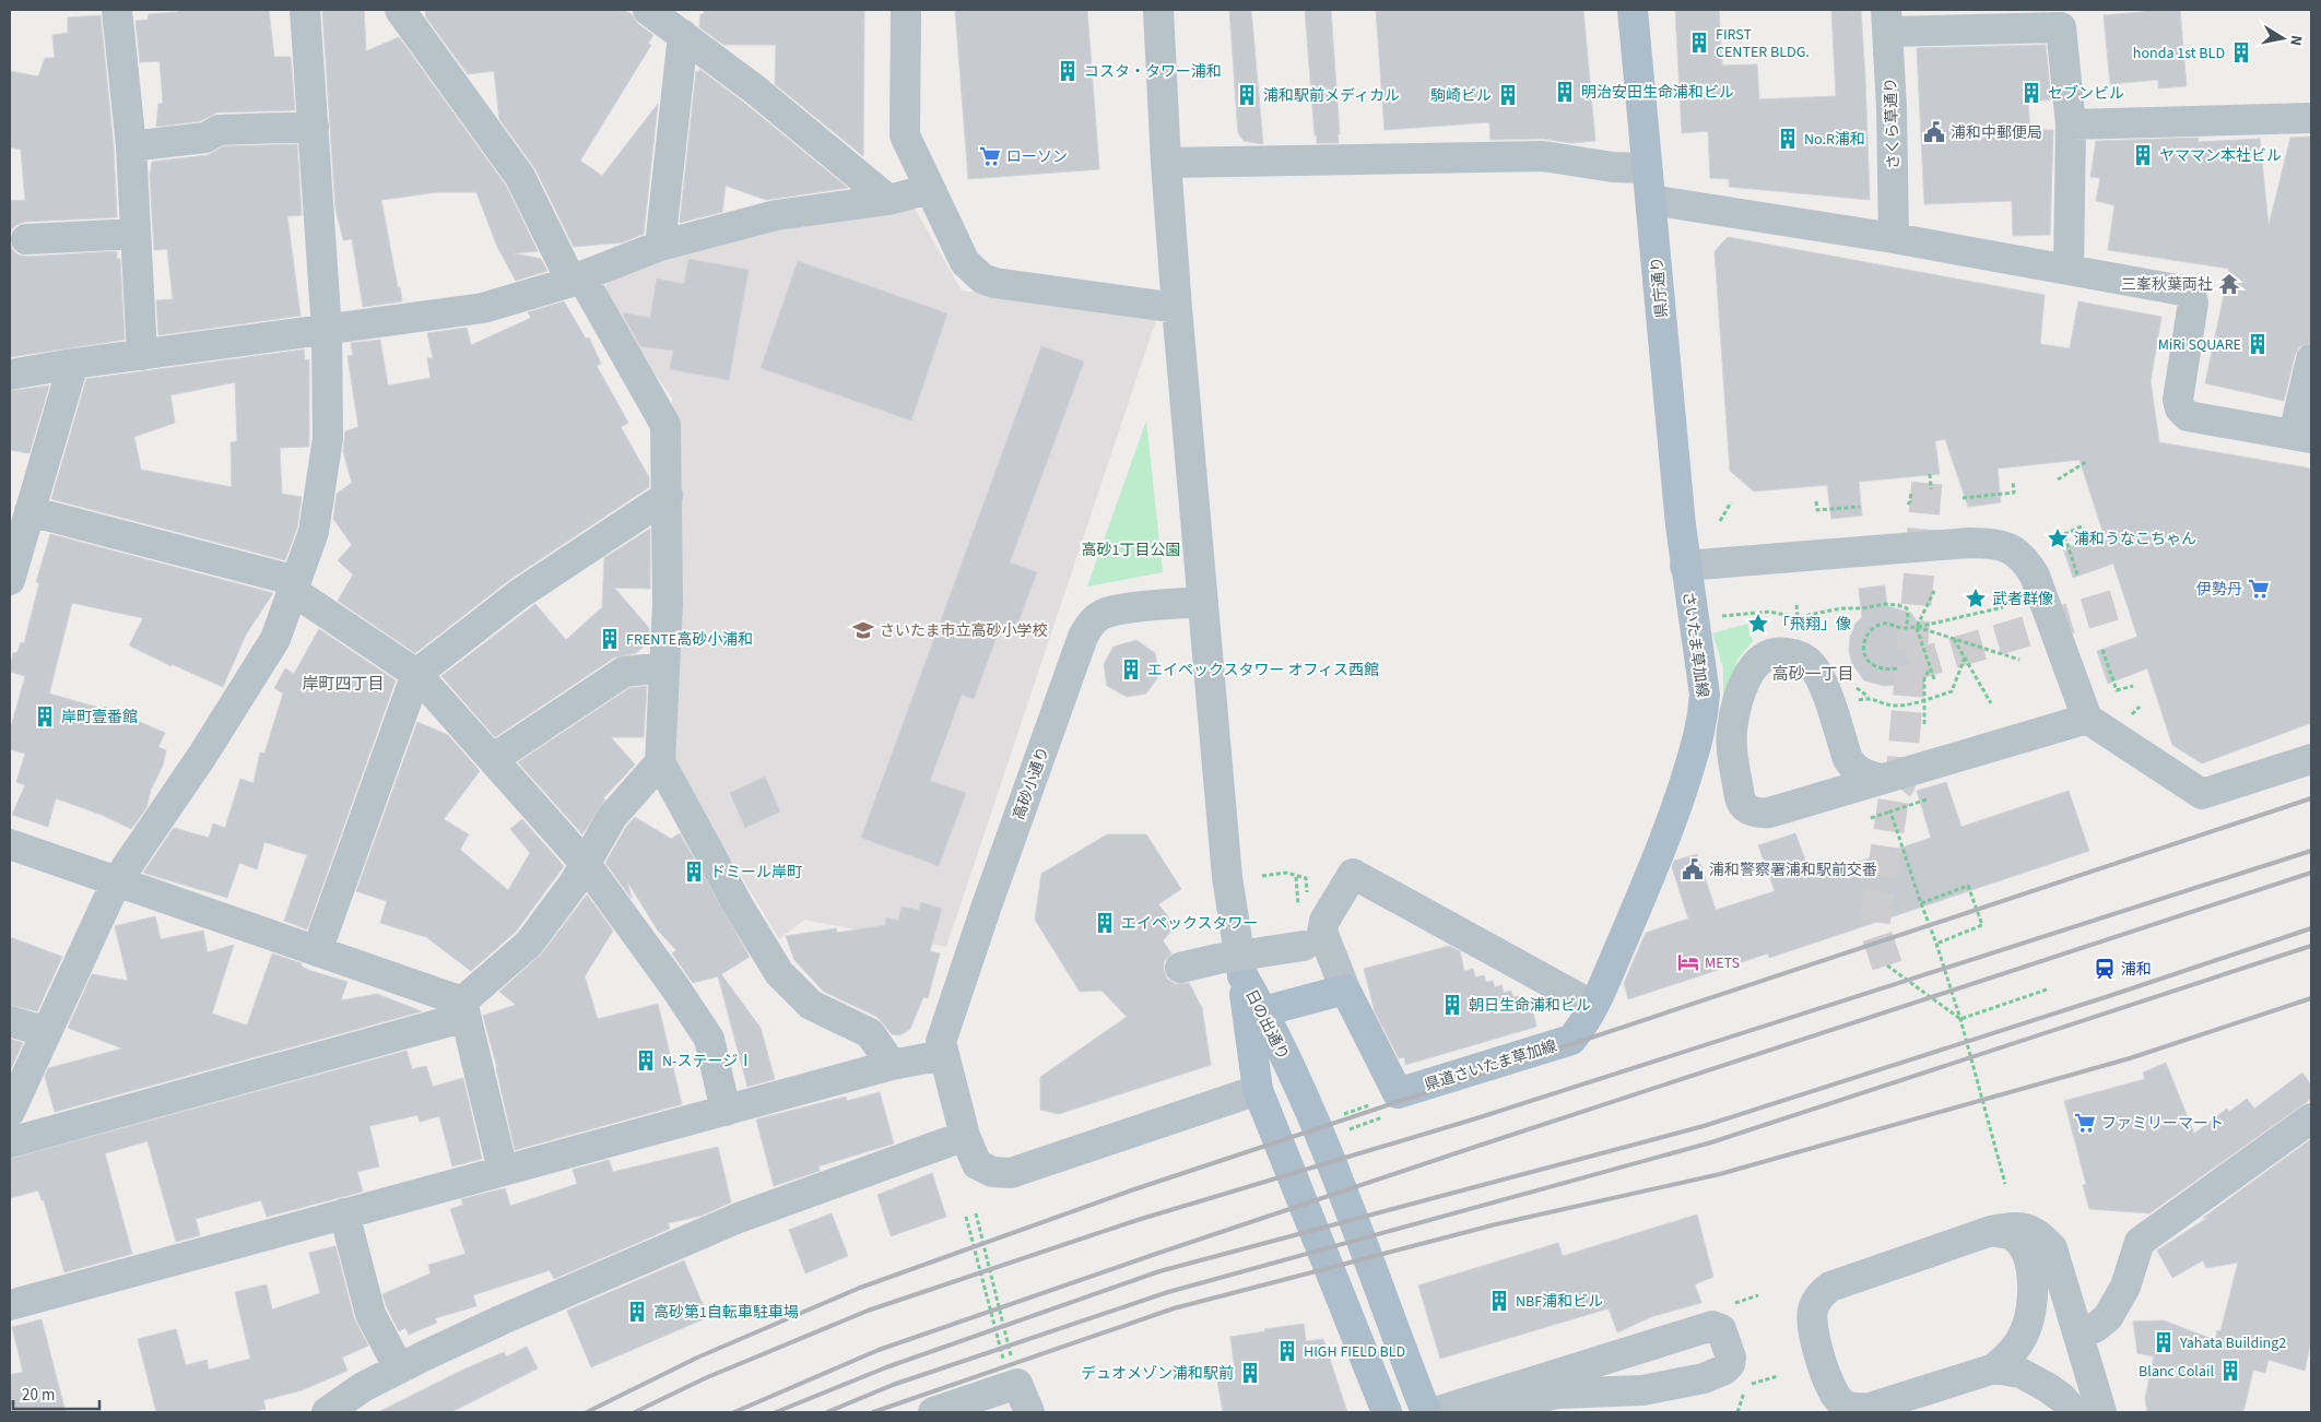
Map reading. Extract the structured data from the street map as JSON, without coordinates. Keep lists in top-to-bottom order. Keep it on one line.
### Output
{"streets":{"main road":["県庁通り","さいたま草加線","日の出通り","県道さいたま草加線"],"street":["さくら草通り","高砂小通り"]},"crossings":[["県庁通り","さいたま草加線"],["さいたま草加線","県道さいたま草加線"],["高砂小通り","日の出通り"]],"districts":["高砂一丁目","岸町四丁目"],"parks":["高砂1丁目公園"],"places":{"building":["FIRST CENTER BLDG.","honda 1st BLD","コスタ・タワー浦和","明治安田生命浦和ビル","セブンビル","浦和駅前メディカル","駒崎ビル","No.R浦和","ヤママン本社ビル","MiRi SQUARE","FRENTE高砂小浦和","エイペックスタワー オフィス西館","岸町壹番館","ドミール岸町","エイペックスタワー","朝日生命浦和ビル","N-ステージⅠ","NBF浦和ビル","高砂第1自転車駐車場","Yahata Building2","HIGH FIELD BLD","Blanc Colail","デュオメゾン浦和駅前"],"public building":["浦和中郵便局","浦和警察署浦和駅前交番"],"supermarket":["ローソン","伊勢丹","ファミリーマート"],"temple":["三峯秋葉両社"],"place":["浦和うなこちゃん","武者群像","「飛翔」像"],"school or university":["さいたま市立高砂小学校"],"hotel":["METS"],"station":["浦和"]},"scale_bar":"20 m","north":"right"}
